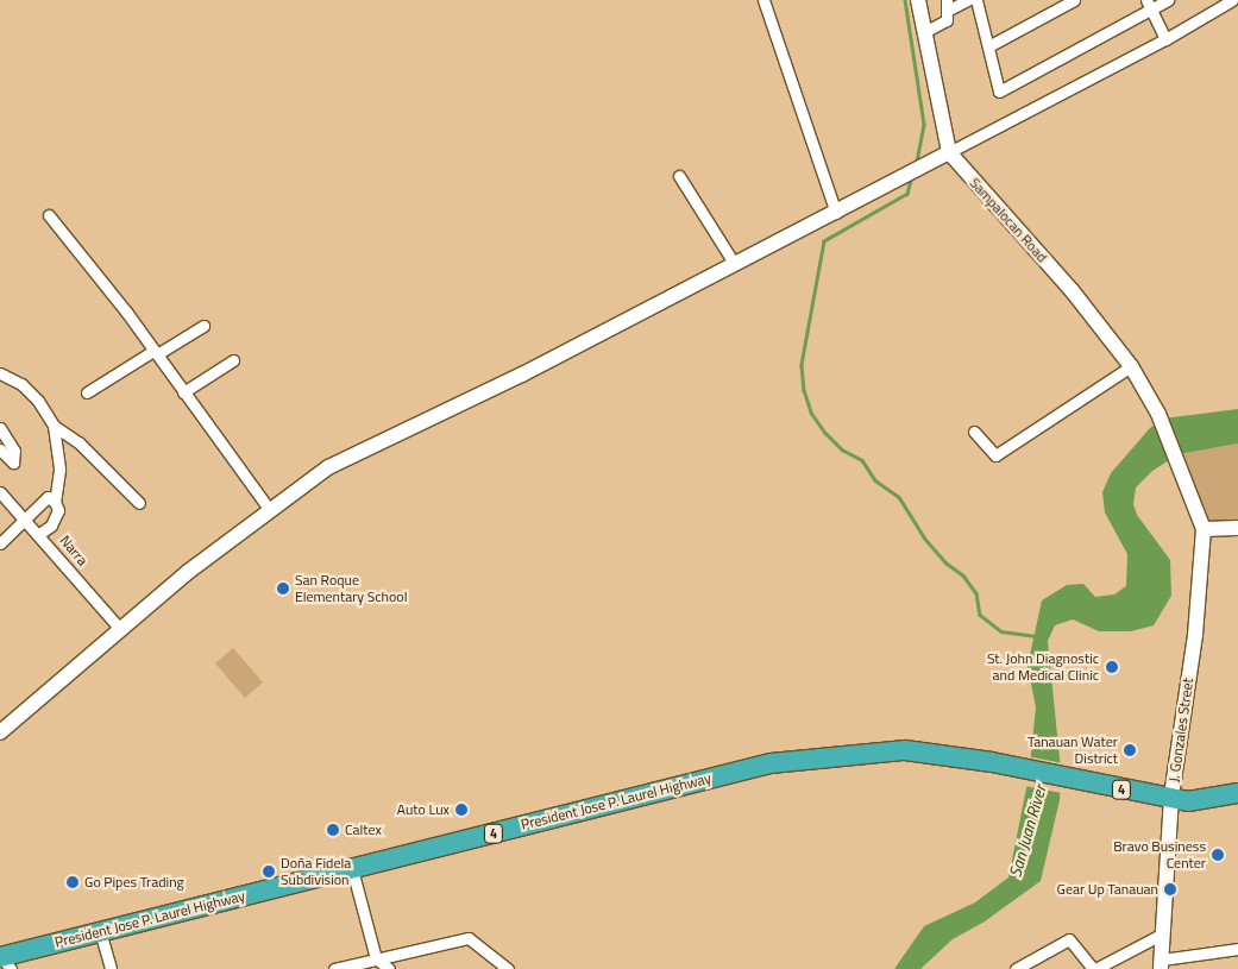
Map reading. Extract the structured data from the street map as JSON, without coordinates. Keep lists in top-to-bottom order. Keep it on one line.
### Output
{"streets":{"highway":["4","President Jose P. Laurel Highway"],"street":["Sampalocan Road","Narra","J. Gonzales Street"]},"crossings":[["Sampalocan Road","J. Gonzales Street"],["J. Gonzales Street","President Jose P. Laurel Highway"]],"water":["San Juan River"],"places":["San Roque Elementary School","St. John Diagnostic and Medical Clinic","Tanauan Water District","Auto Lux","Caltex","Bravo Business Center","Doña Fidela Subdivision","Go Pipes Trading","Gear Up Tanauan"]}
